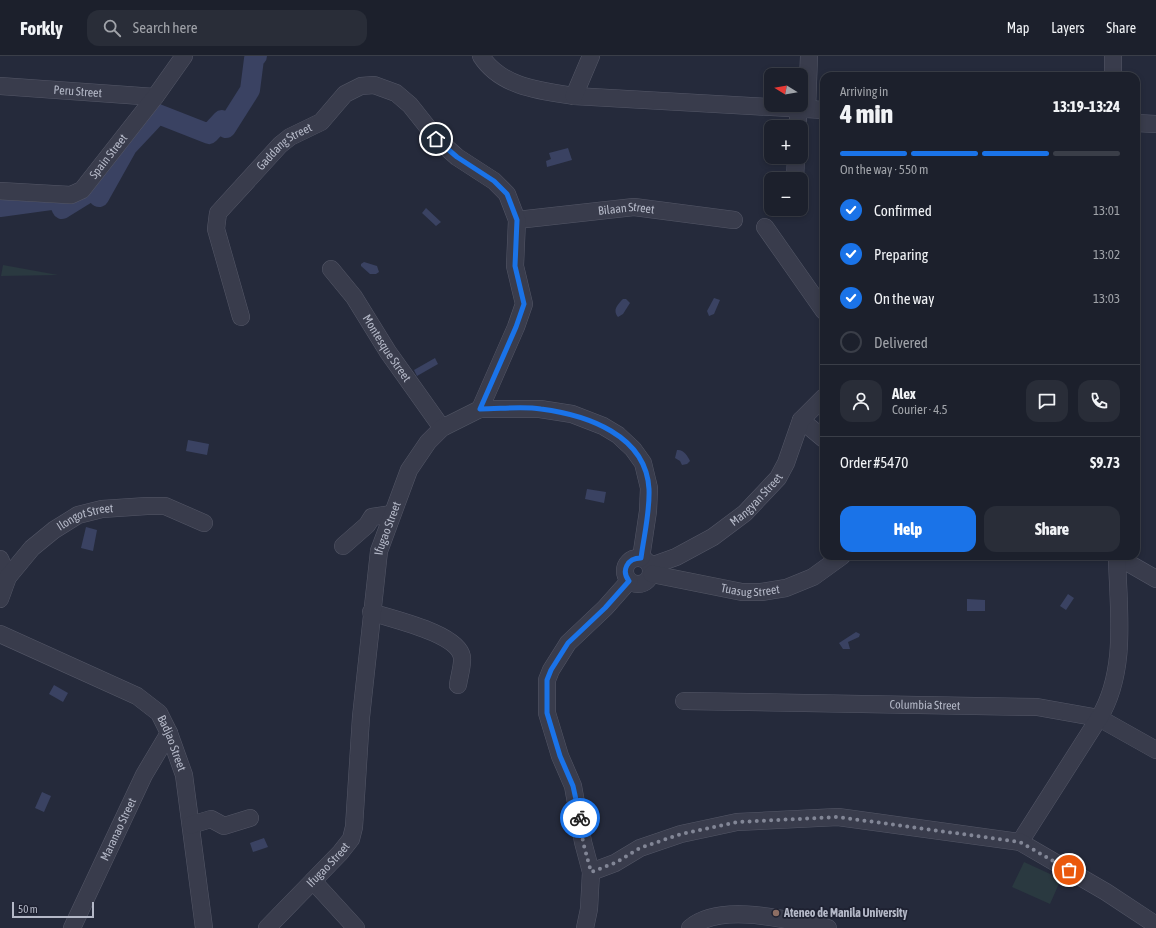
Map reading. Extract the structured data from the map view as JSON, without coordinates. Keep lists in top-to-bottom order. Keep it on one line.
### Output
{"streets":{"street":["Peru Street","Gaddang Street","Spain Street","Bilaan Street","Montesque Street","Mangyan Street","Ilongot Street","Ifugao Street","Tuasug Street","Columbia Street","Badjao Street","Maranao Street"]},"crossings":[["Peru Street","Spain Street"],["Gaddang Street","Bilaan Street"],["Gaddang Street","Ifugao Street"],["Montesque Street","Ifugao Street"],["Mangyan Street","Ifugao Street"],["Mangyan Street","Tuasug Street"],["Ifugao Street","Tuasug Street"],["Badjao Street","Maranao Street"]],"places":["Ateneo de Manila University"],"scale_bar":"50 m","north":"left","page":{"header":"Forkly","search":"Search here","nav":["Map","Layers","Share"],"map_buttons":["+","−"],"heading":["4 min","Arriving in","13:19–13:24"],"panel":["Alex","Courier · 4.5","Order #5470","$9.73"],"bar":"On the way · 550 m","list":[["Confirmed","13:01"],["Preparing","13:02"],["On the way","13:03"],"Delivered"],"buttons":["Help","Share"],"scale":"50 m"}}
